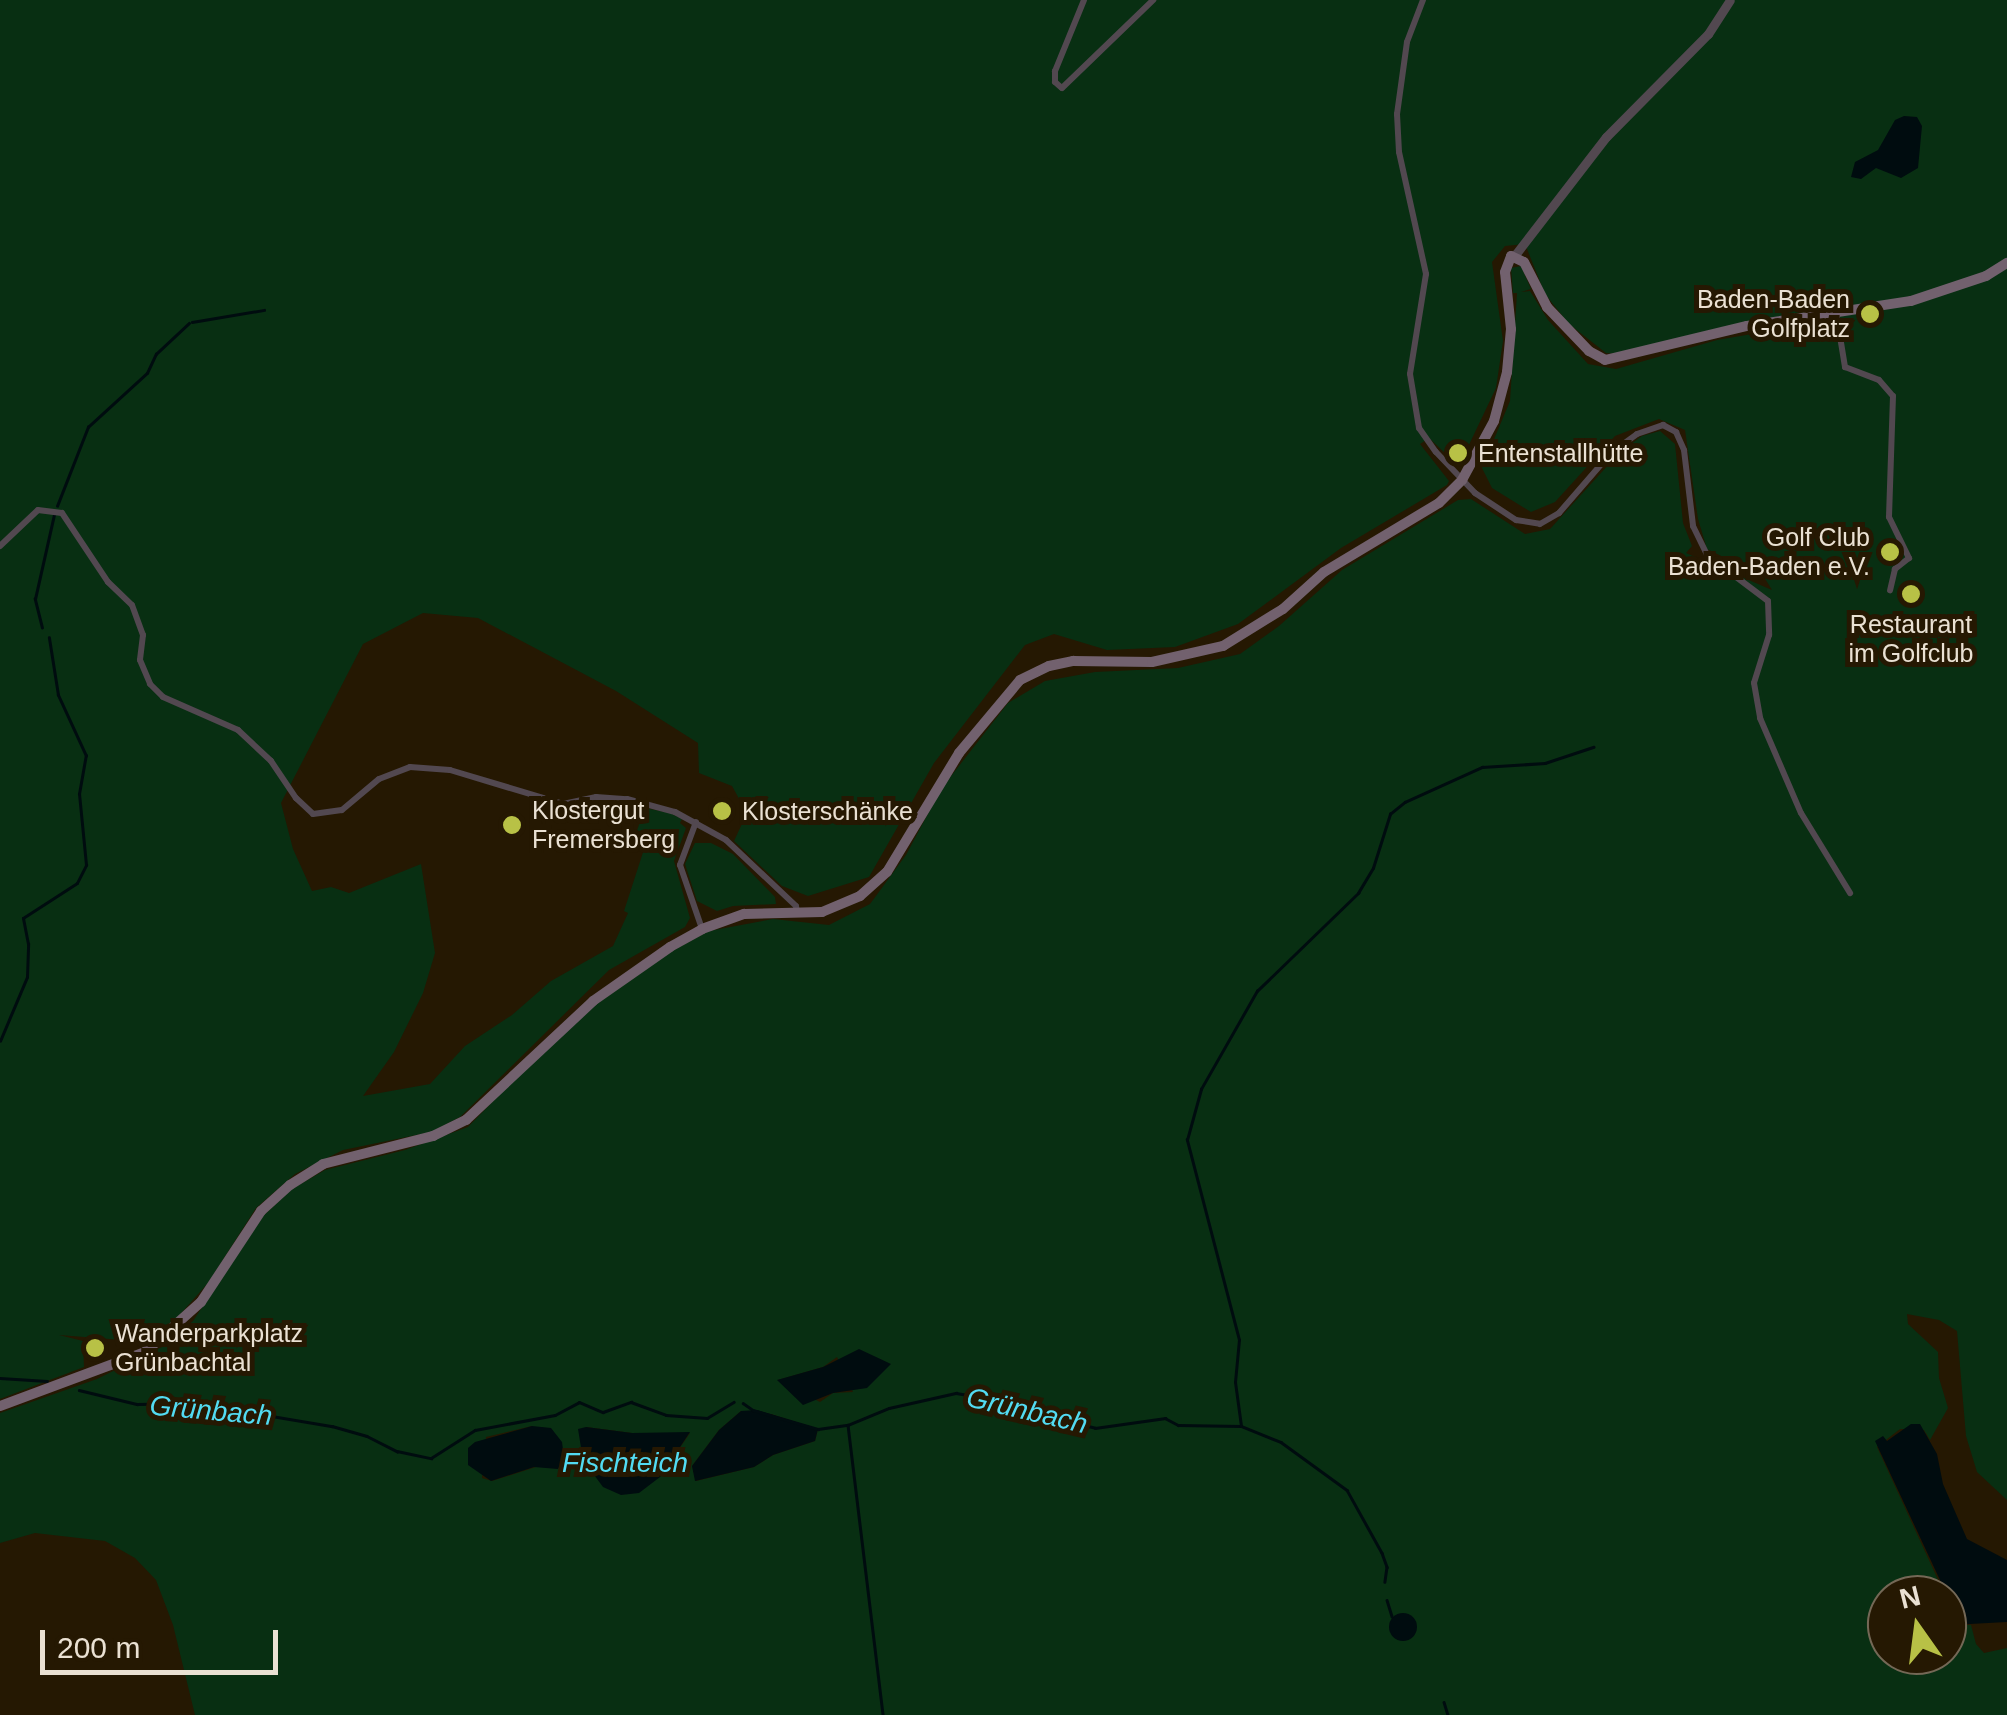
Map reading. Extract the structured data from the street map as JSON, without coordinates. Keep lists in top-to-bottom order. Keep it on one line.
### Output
{"water":["Grünbach","Fischteich"],"places":["Baden-Baden Golfplatz","Entenstallhütte","Golf Club Baden-Baden e.V.","Restaurant im Golfclub","Klosterschänke","Klostergut Fremersberg","Wanderparkplatz Grünbachtal"],"scale_bar":"200 m","north":"top"}
